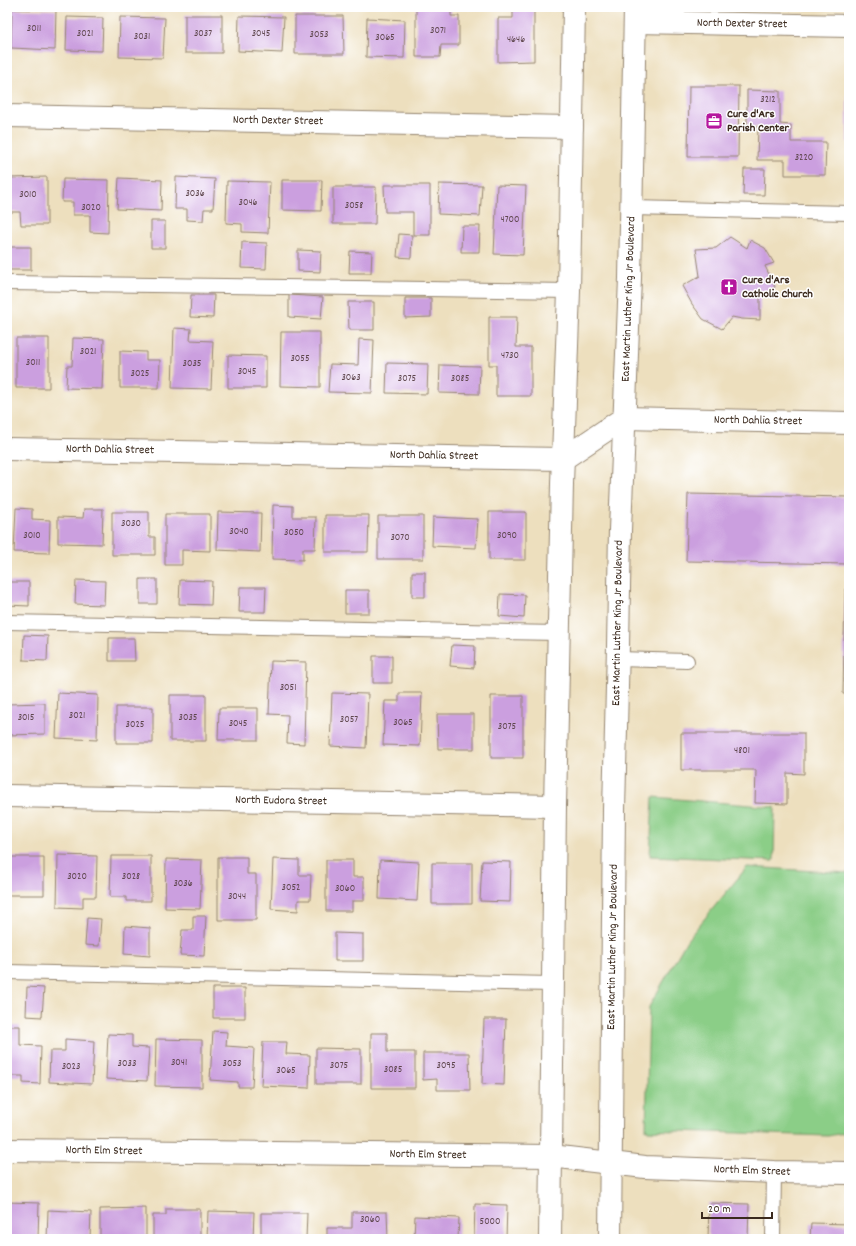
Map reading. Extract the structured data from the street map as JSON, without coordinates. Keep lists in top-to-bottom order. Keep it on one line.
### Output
{"streets":{"street":["North Dexter Street","East Martin Luther King Jr Boulevard","North Dahlia Street","North Eudora Street","North Elm Street"]},"crossings":[["North Dexter Street","East Martin Luther King Jr Boulevard"],["East Martin Luther King Jr Boulevard","North Dahlia Street"],["East Martin Luther King Jr Boulevard","North Elm Street"]],"places":{"office":["Cure d'Ars Parish Center"],"church":["Cure d'Ars Catholic Church"]},"house_numbers":["3011","3071","3021","3037","3045","3053","3031","3065","4646","3212","3220","3036","3010","3046","3058","3020","4700","3021","4730","3055","3011","3035","3045","3025","3063","3075","3085","3030","3040","3050","3010","3090","3070","3051","3021","3015","3035","3057","3065","3045","3025","3075","4801","3020","3028","3036","3052","3060","3044","3041","3033","3053","3075","3095","3023","3085","3065","3060","5000"],"scale_bar":"20 m"}
